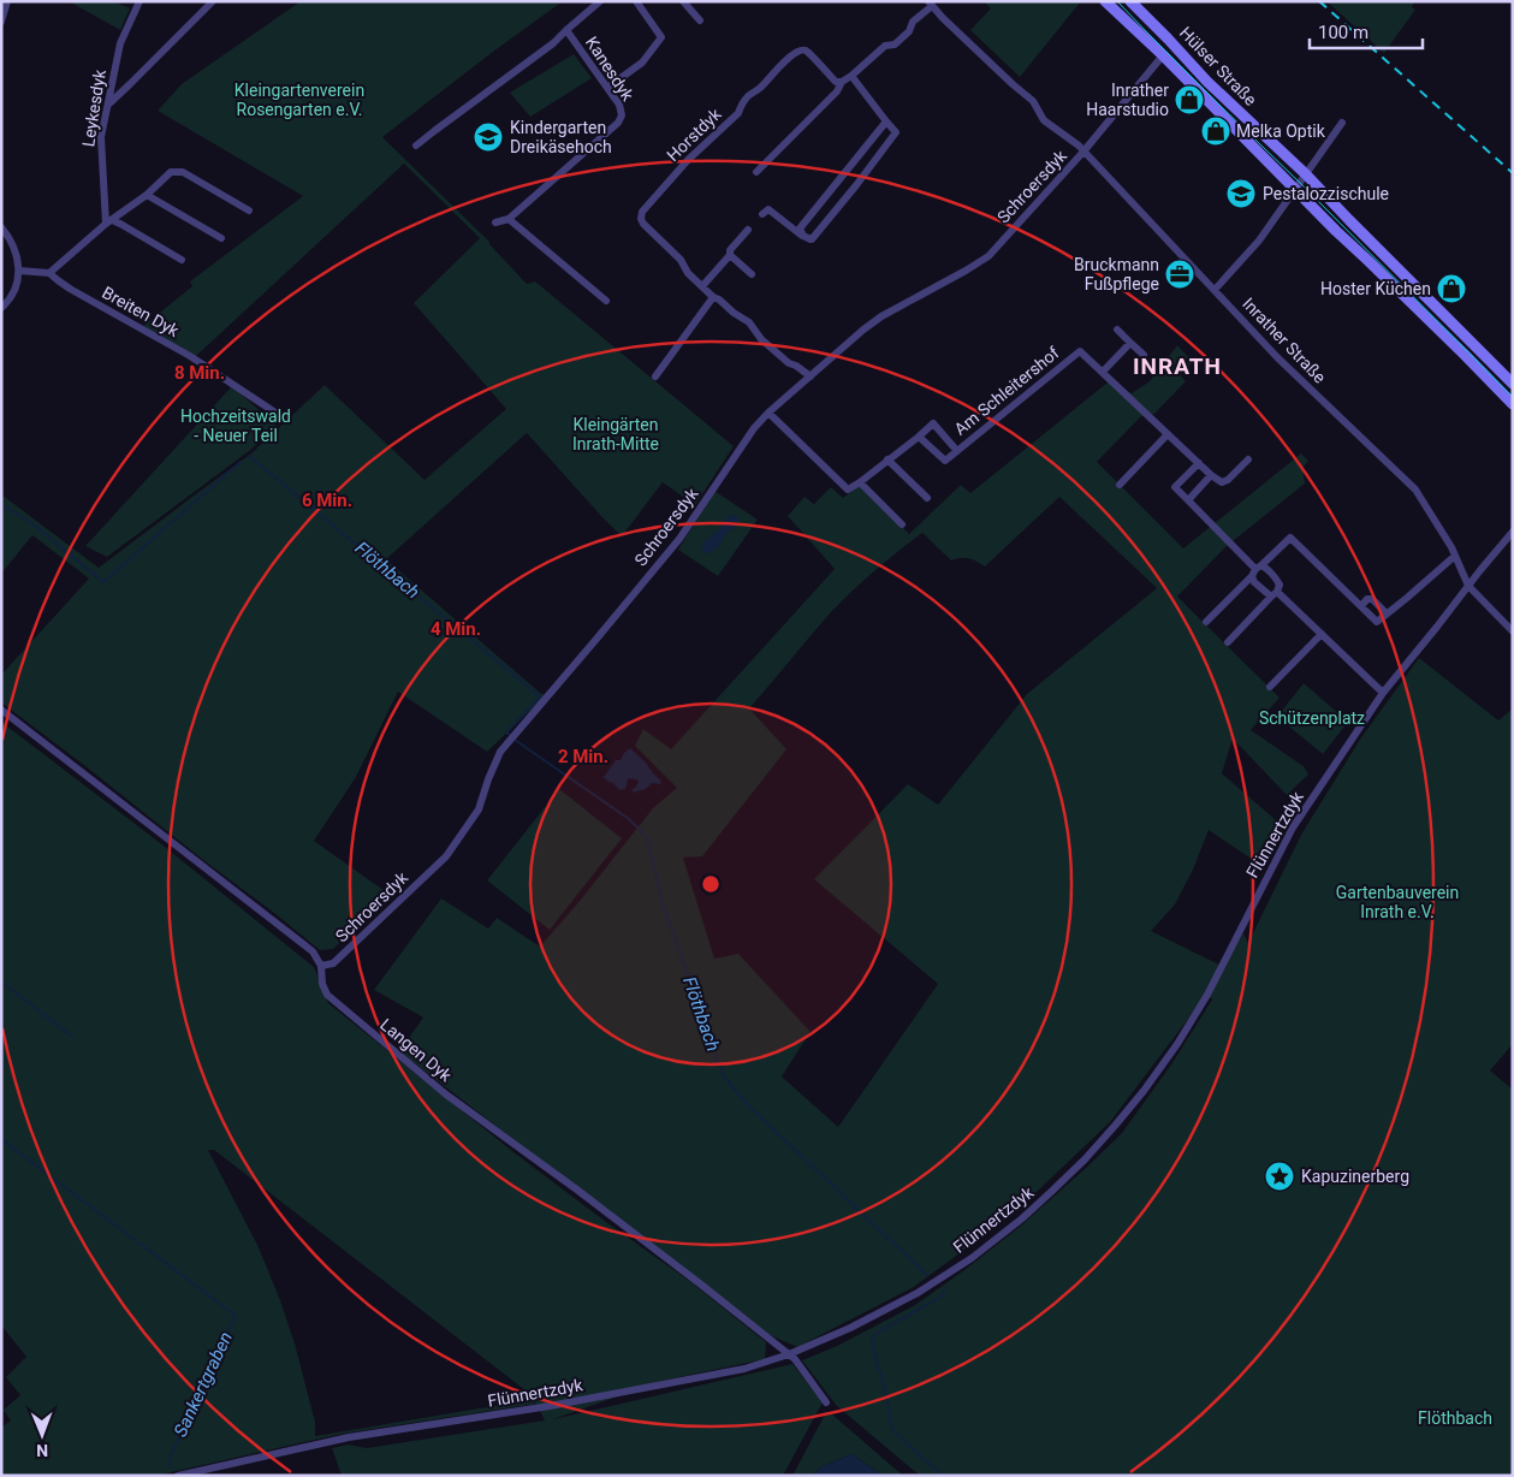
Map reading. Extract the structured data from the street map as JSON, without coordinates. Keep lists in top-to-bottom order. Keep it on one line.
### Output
{"streets":{"street":["Hülser Straße","Kanesdyk","Leykesdyk","Horstdyk","Schroersdyk","Breiten Dyk","Inrather Straße","Am Schleitershof","Flünnertzdyk","Langen Dyk"]},"crossings":[["Hülser Straße","Schroersdyk"],["Hülser Straße","Inrather Straße"],["Horstdyk","Schroersdyk"],["Schroersdyk","Inrather Straße"],["Schroersdyk","Langen Dyk"],["Inrather Straße","Flünnertzdyk"],["Flünnertzdyk","Langen Dyk"]],"districts":["INRATH"],"water":["Flöthbach","Sankertgraben"],"parks":["Kleingartenverein Rosengarten e.V.","Hochzeitswald - Neuer Teil","Kleingärten Inrath-Mitte","Schützenplatz","Gartenbauverein Inrath e.V.","Flöthbach"],"places":{"shop":["Inrather Haarstudio","Melka Optik","Hoster Küchen"],"school or university":["Kindergarten Dreikäsehoch","Pestalozzischule"],"office":["Bruckmann Fußpflege"],"place":["Kapuzinerberg"]},"scale_bar":"100 m","north":"bottom","rings":["8 Min.","6 Min.","4 Min.","2 Min."]}
